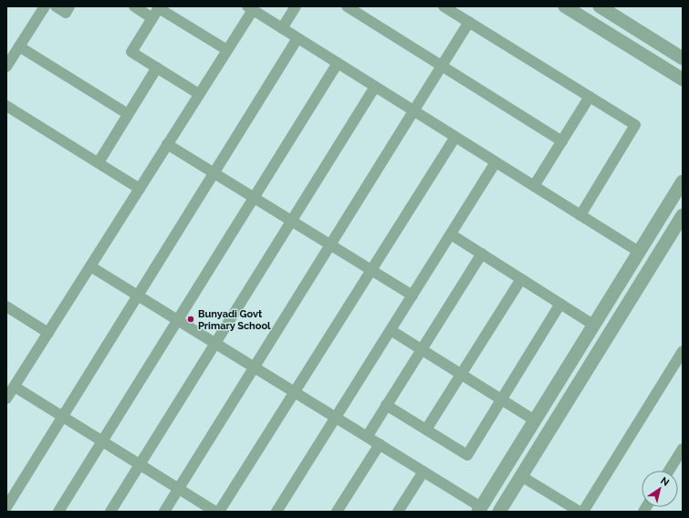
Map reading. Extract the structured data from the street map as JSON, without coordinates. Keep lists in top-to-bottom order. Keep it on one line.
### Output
{"places":["Bunyadi Govt Primary School"],"north":"top right"}
